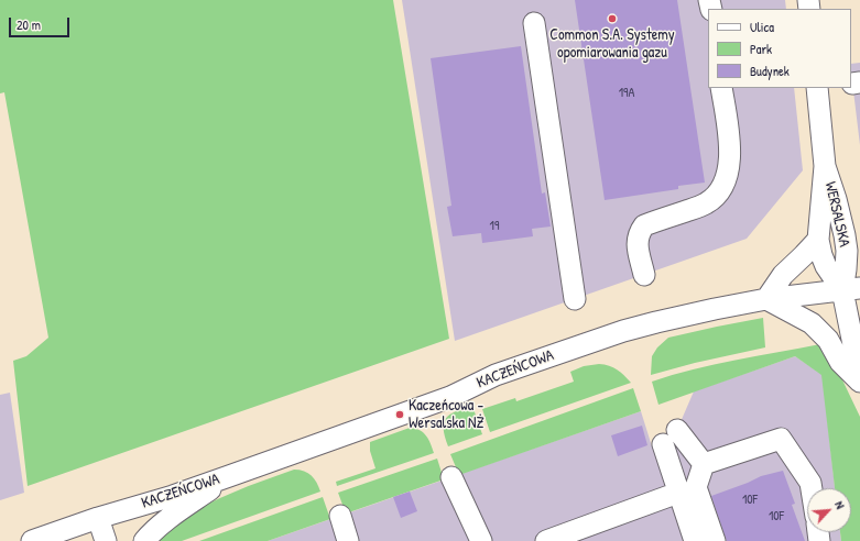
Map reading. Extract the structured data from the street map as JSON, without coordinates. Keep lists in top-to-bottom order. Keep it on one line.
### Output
{"streets":{"street":["WERSALSKA","KACZEŃCOWA"]},"crossings":[["WERSALSKA","KACZEŃCOWA"]],"places":["Common S.A. Systemy opomiarowania gazu","Kaczeńcowa - Wersalska NŻ"],"house_numbers":["19A","19","10F","10F"],"legend":["Ulica","Park","Budynek"],"scale_bar":"20 m","north":"top right"}
